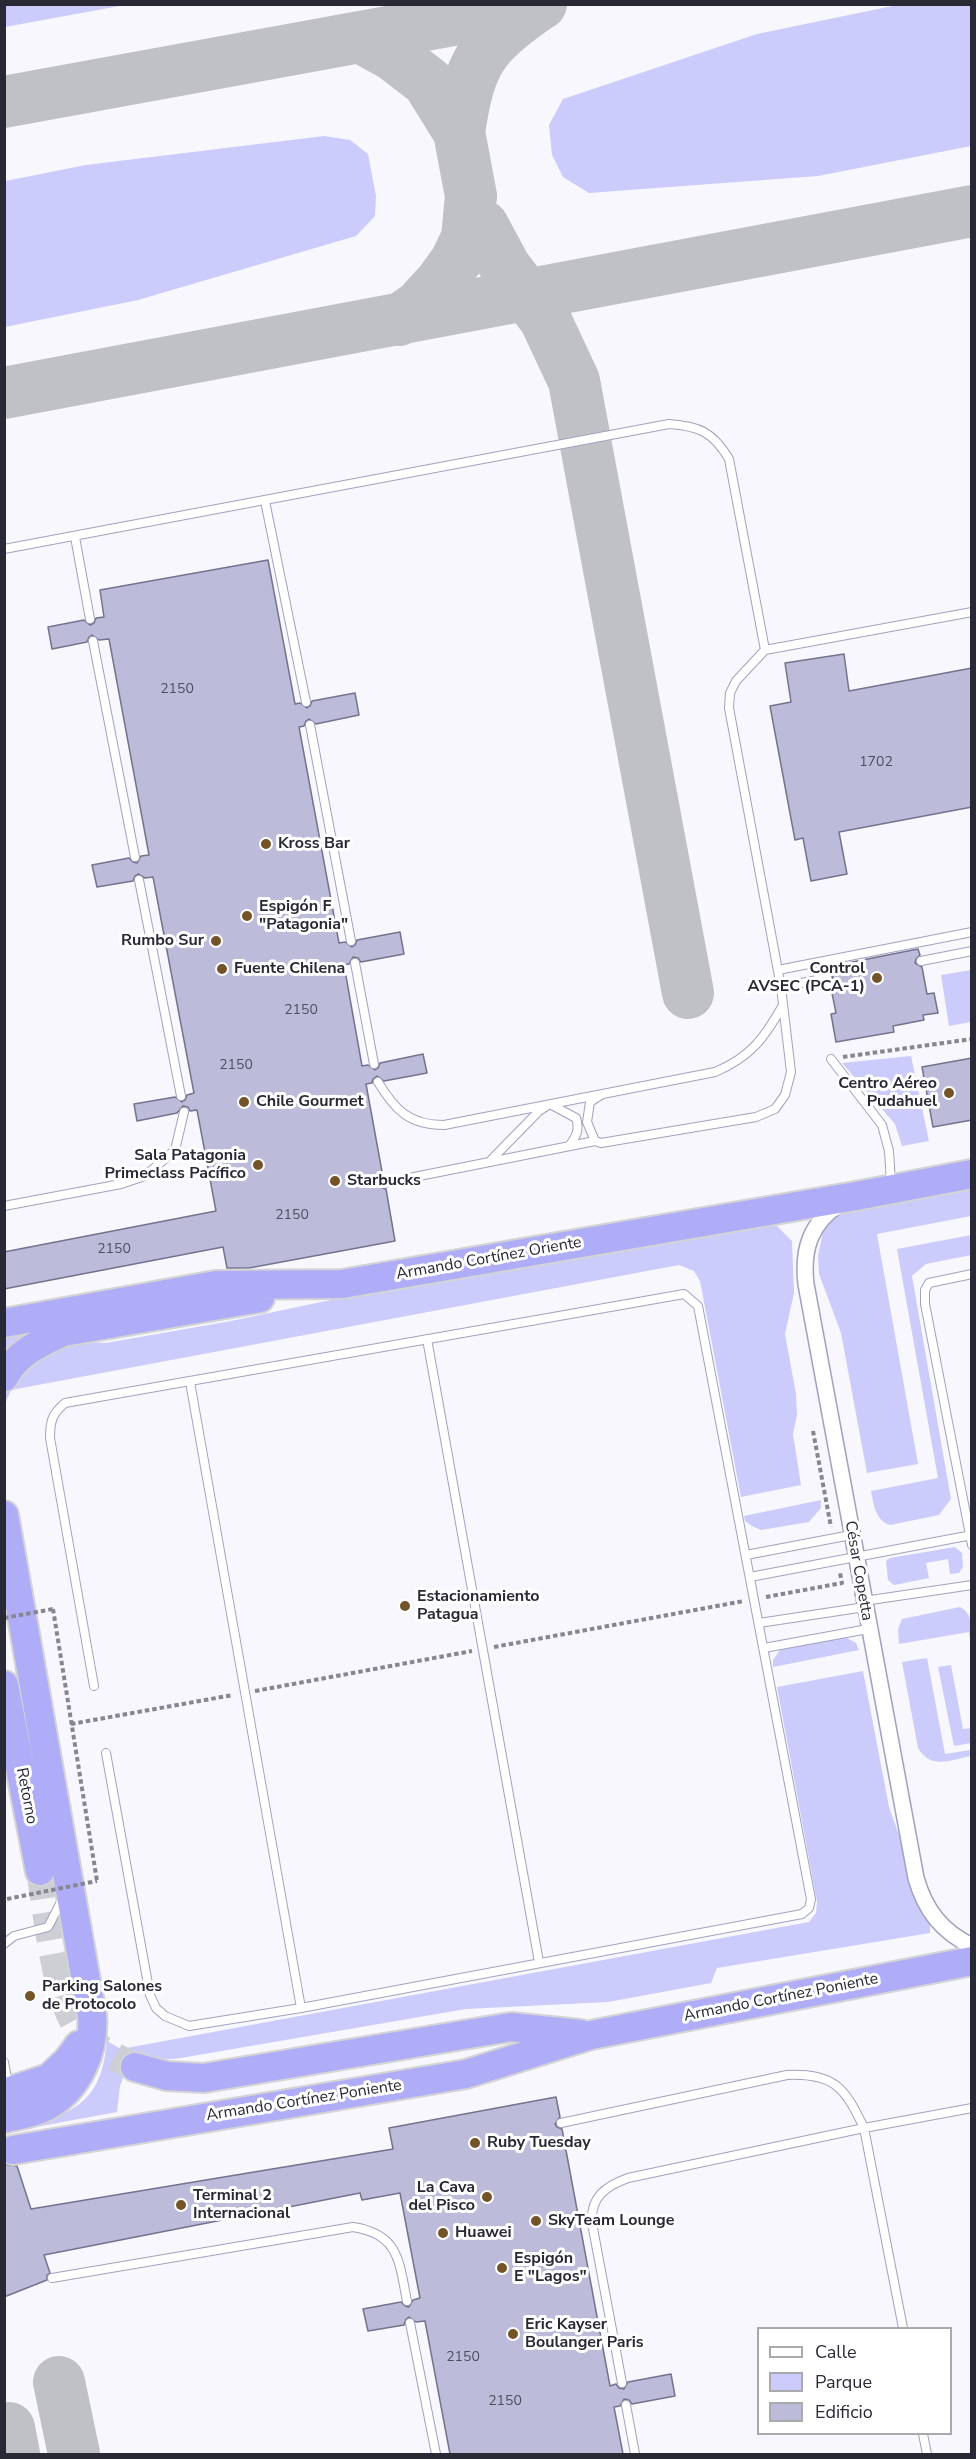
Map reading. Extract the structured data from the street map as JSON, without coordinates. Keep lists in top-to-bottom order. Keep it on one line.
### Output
{"streets":{"highway":["Armando Cortínez Oriente","Retorno","Armando Cortínez Poniente"],"street":["César Copetta"]},"crossings":[["Armando Cortínez Oriente","César Copetta"]],"places":["Kross Bar","Espigón F \"Patagonia\"","Rumbo Sur","Fuente Chilena","Control AVSEC (PCA-1)","Centro Aéreo Pudahuel","Chile Gourmet","Sala Patagonia Primeclass Pacífico","Starbucks","Estacionamiento Patagua","Parking Salones de Protocolo","Ruby Tuesday","La Cava del Pisco","Terminal 2 Internacional","SkyTeam Lounge","Huawei","Espigón E \"Lagos\"","Eric Kayser Boulanger Paris"],"house_numbers":["2150","1702","2150","2150","2150","2150","2150","2150"],"legend":["Calle","Parque","Edificio"]}
